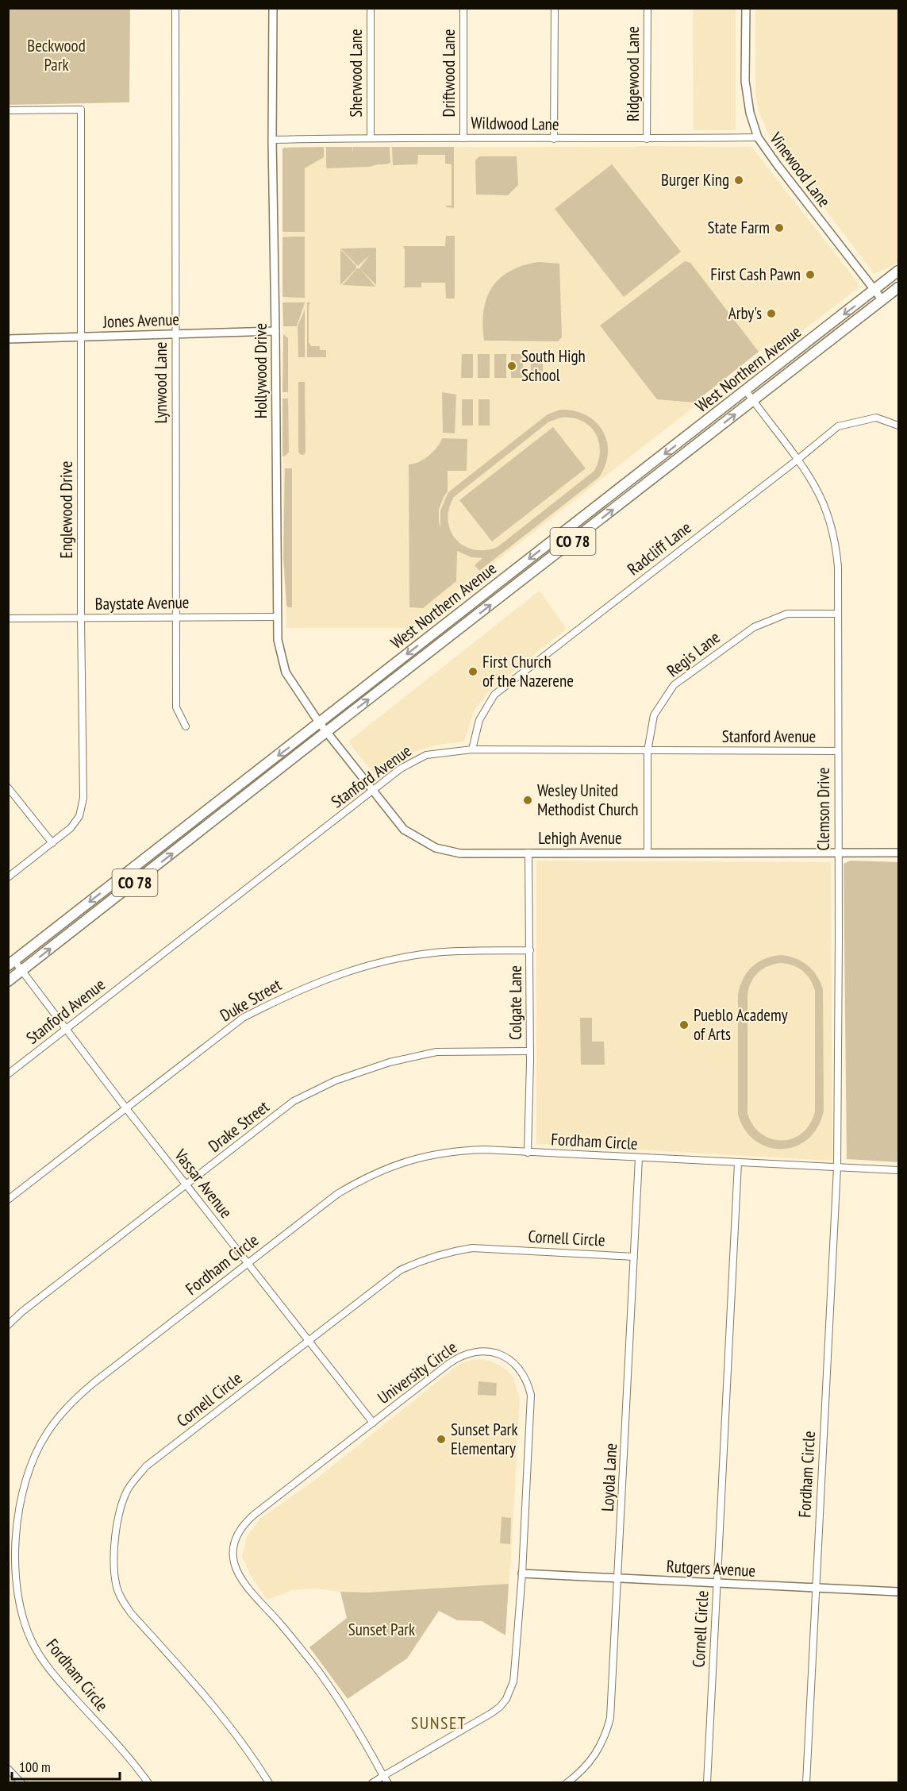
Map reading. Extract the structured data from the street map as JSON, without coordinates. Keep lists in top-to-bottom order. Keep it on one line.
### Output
{"streets":{"main road":["West Northern Avenue","CO 78"],"street":["Sherwood Lane","Driftwood Lane","Ridgewood Lane","Wildwood Lane","Vinewood Lane","Jones Avenue","Hollywood Drive","Lynwood Lane","Englewood Drive","Radcliff Lane","Baystate Avenue","Regis Lane","Stanford Avenue","Clemson Drive","Lehigh Avenue","Duke Street","Colgate Lane","Drake Street","Fordham Circle","Vassar Avenue","Cornell Circle","University Circle","Loyola Lane","Rutgers Avenue"]},"crossings":[["Sherwood Lane","Wildwood Lane"],["Driftwood Lane","Wildwood Lane"],["Ridgewood Lane","Wildwood Lane"],["Wildwood Lane","Vinewood Lane"],["Wildwood Lane","Hollywood Drive"],["Vinewood Lane","West Northern Avenue"],["Jones Avenue","Hollywood Drive"],["Jones Avenue","Lynwood Lane"],["Jones Avenue","Englewood Drive"],["West Northern Avenue","Hollywood Drive"],["West Northern Avenue","Clemson Drive"],["West Northern Avenue","Lehigh Avenue"],["West Northern Avenue","Vassar Avenue"],["Hollywood Drive","Baystate Avenue"],["Hollywood Drive","Lehigh Avenue"],["Lynwood Lane","Baystate Avenue"],["Englewood Drive","Baystate Avenue"],["Radcliff Lane","Stanford Avenue"],["Radcliff Lane","Clemson Drive"],["Regis Lane","Stanford Avenue"],["Regis Lane","Clemson Drive"],["Regis Lane","Lehigh Avenue"],["Stanford Avenue","Clemson Drive"],["Stanford Avenue","Lehigh Avenue"],["Stanford Avenue","Vassar Avenue"],["Clemson Drive","Lehigh Avenue"],["Clemson Drive","Fordham Circle"],["Lehigh Avenue","Colgate Lane"],["Duke Street","Colgate Lane"],["Duke Street","Vassar Avenue"],["Colgate Lane","Drake Street"],["Colgate Lane","Fordham Circle"],["Drake Street","Vassar Avenue"],["Fordham Circle","Vassar Avenue"],["Fordham Circle","Cornell Circle"],["Fordham Circle","Loyola Lane"],["Fordham Circle","Rutgers Avenue"],["Vassar Avenue","Cornell Circle"],["Vassar Avenue","University Circle"],["Cornell Circle","Loyola Lane"],["Cornell Circle","Rutgers Avenue"],["University Circle","Rutgers Avenue"],["Loyola Lane","Rutgers Avenue"]],"districts":["SUNSET"],"parks":["Beckwood Park","Sunset Park"],"places":["Burger King","State Farm","First Cash Pawn","Arby's","South High School","First Church of the Nazerene","Wesley United Methodist Church","Pueblo Academy of Arts","Sunset Park Elementary"],"scale_bar":"100 m"}
